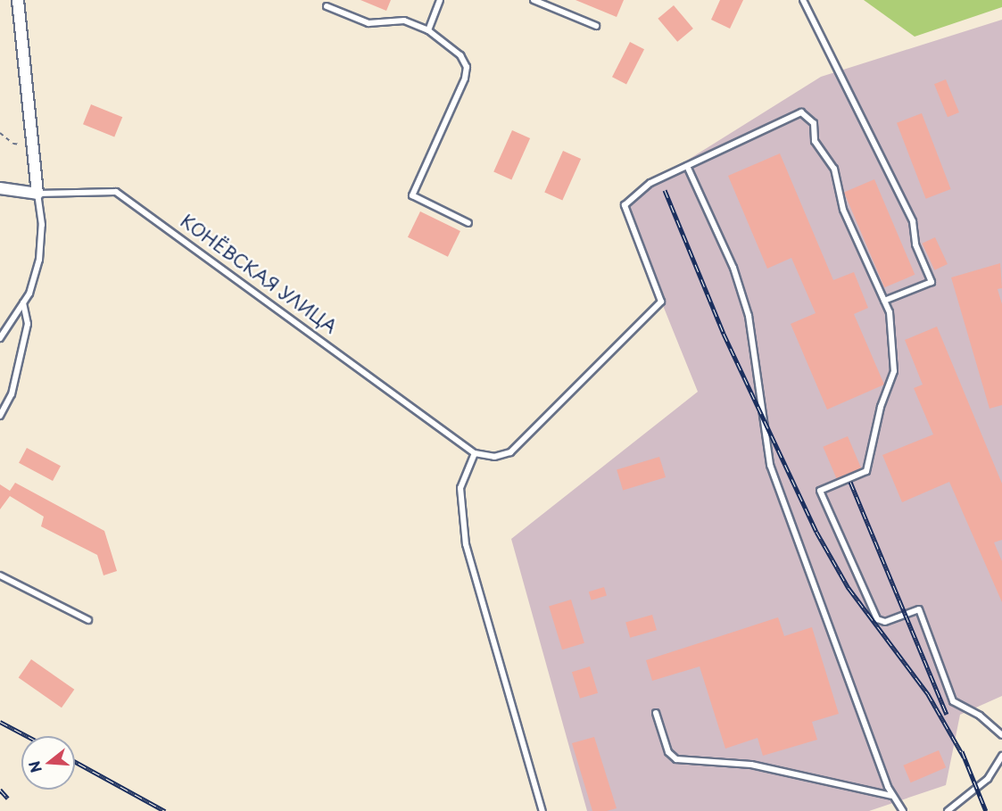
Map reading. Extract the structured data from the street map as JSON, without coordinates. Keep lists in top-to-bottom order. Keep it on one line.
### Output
{"streets":{"street":["КОНЁВСКАЯ УЛИЦА"]},"north":"left"}
